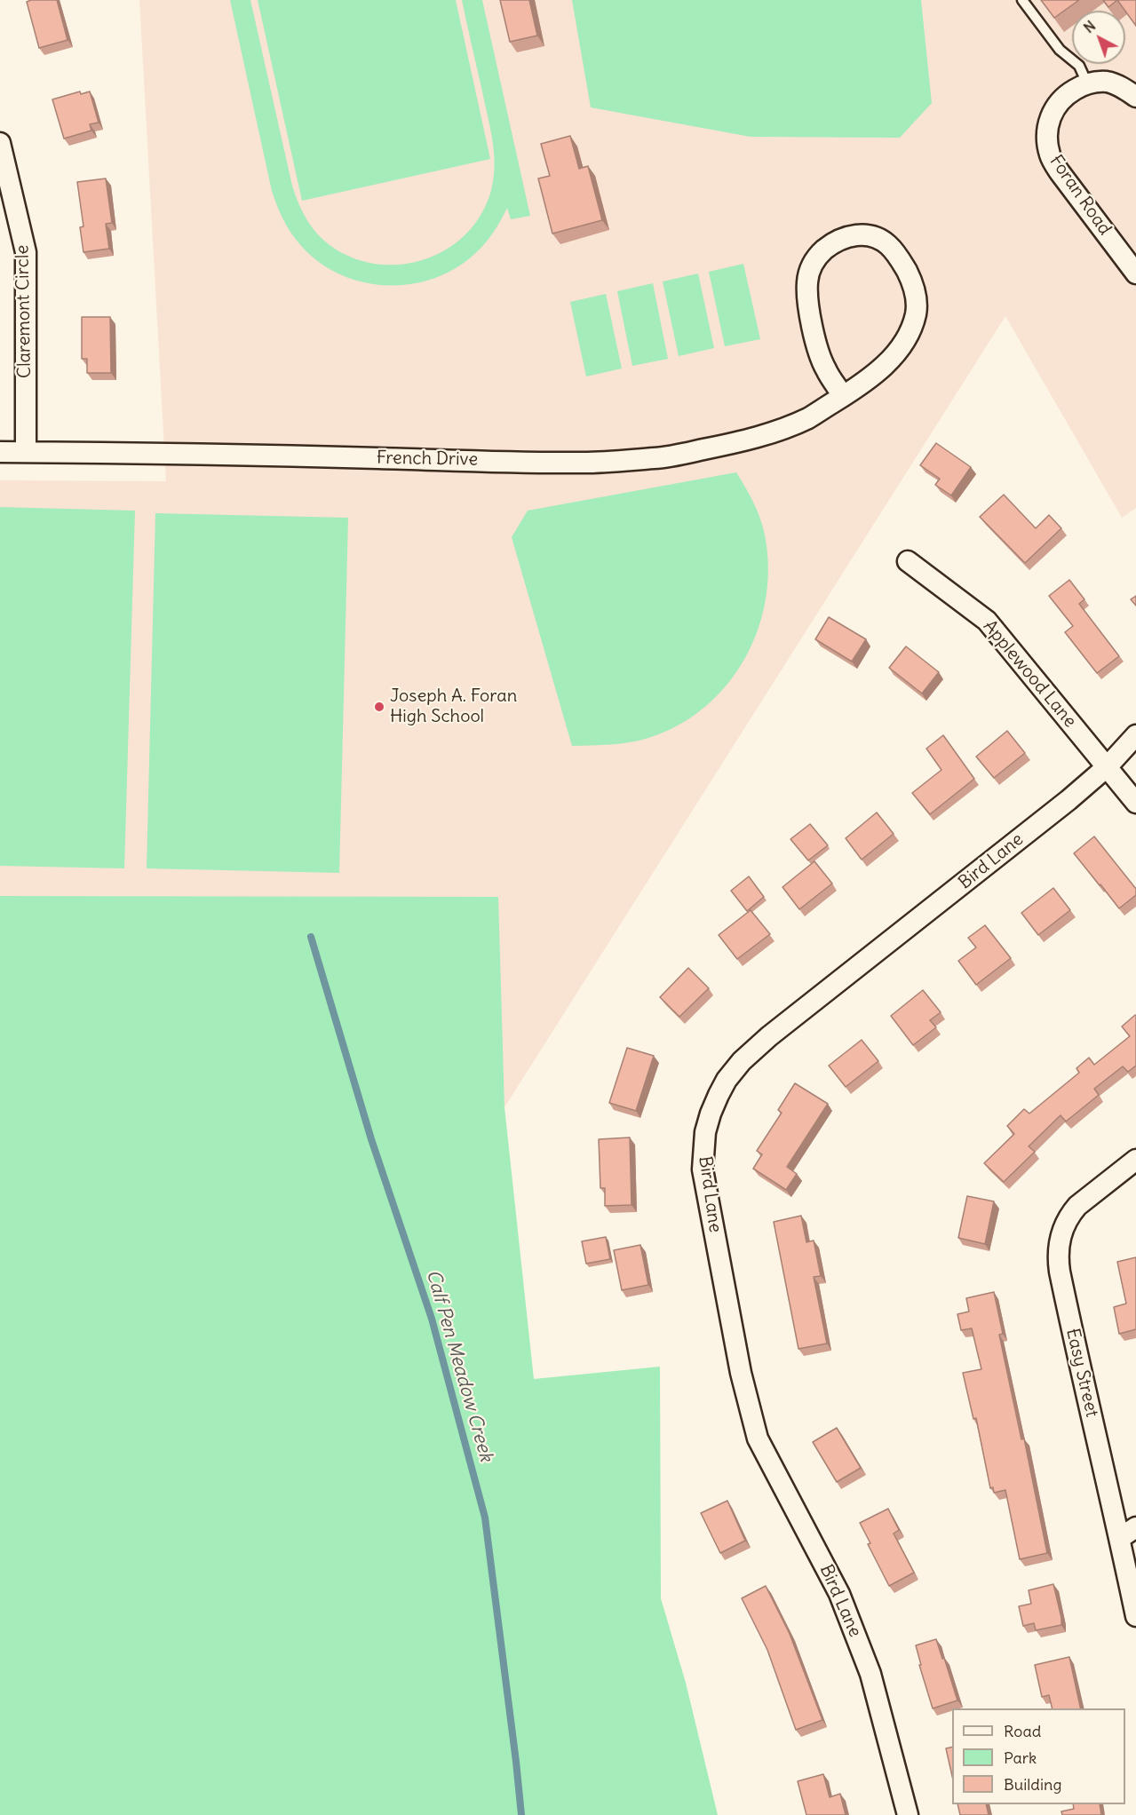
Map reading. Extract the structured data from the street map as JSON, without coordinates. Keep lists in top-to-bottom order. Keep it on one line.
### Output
{"streets":{"street":["Foran Road","Claremont Circle","French Drive","Applewood Lane","Bird Lane","Easy Street"]},"crossings":[["Claremont Circle","French Drive"],["Applewood Lane","Bird Lane"]],"water":["Calf Pen Meadow Creek"],"places":["Joseph A. Foran High School"],"legend":["Road","Park","Building"],"north":"top left"}
